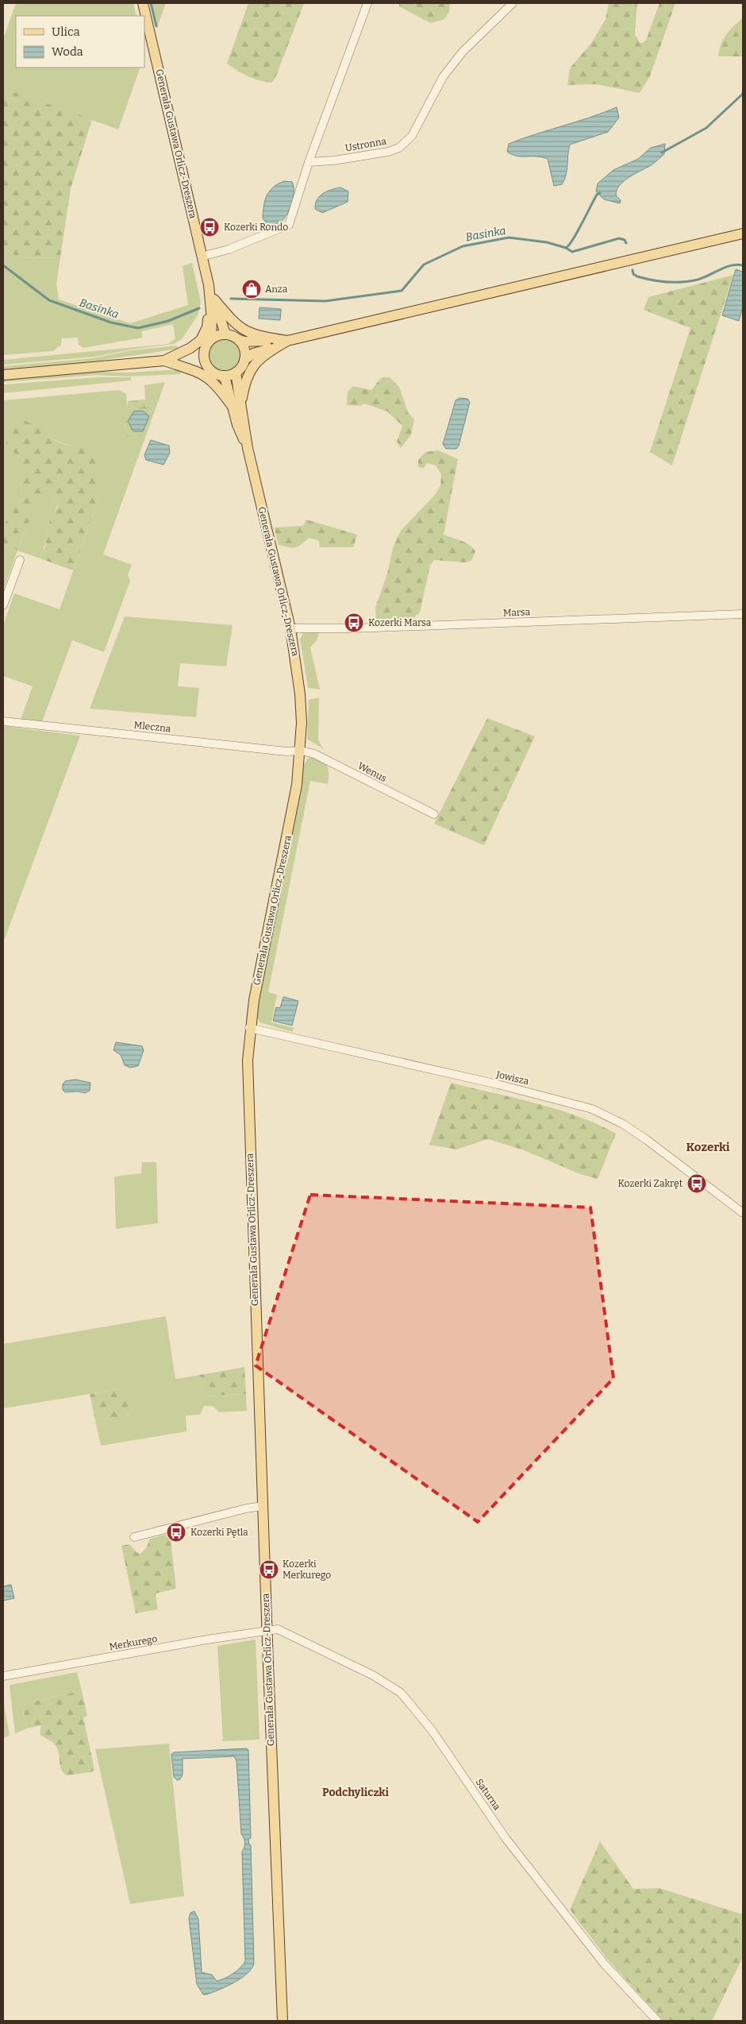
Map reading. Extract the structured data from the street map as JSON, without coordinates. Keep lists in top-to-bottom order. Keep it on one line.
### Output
{"streets":{"main road":["Generała Gustawa Orlicz-Dreszera"],"street":["Ustronna","Marsa","Mleczna","Wenus","Jowisza","Merkurego","Saturna"]},"crossings":[["Generała Gustawa Orlicz-Dreszera","Marsa"],["Generała Gustawa Orlicz-Dreszera","Mleczna"],["Generała Gustawa Orlicz-Dreszera","Wenus"],["Generała Gustawa Orlicz-Dreszera","Jowisza"],["Generała Gustawa Orlicz-Dreszera","Merkurego"],["Generała Gustawa Orlicz-Dreszera","Saturna"],["Mleczna","Wenus"],["Merkurego","Saturna"]],"districts":["Kozerki","Podchyliczki"],"water":["Basinka"],"places":{"bus stop":["Kozerki Rondo","Kozerki Marsa","Kozerki Zakręt","Kozerki Pętla","Kozerki Merkurego"],"shop":["Anza"]},"legend":["Ulica","Woda"]}
